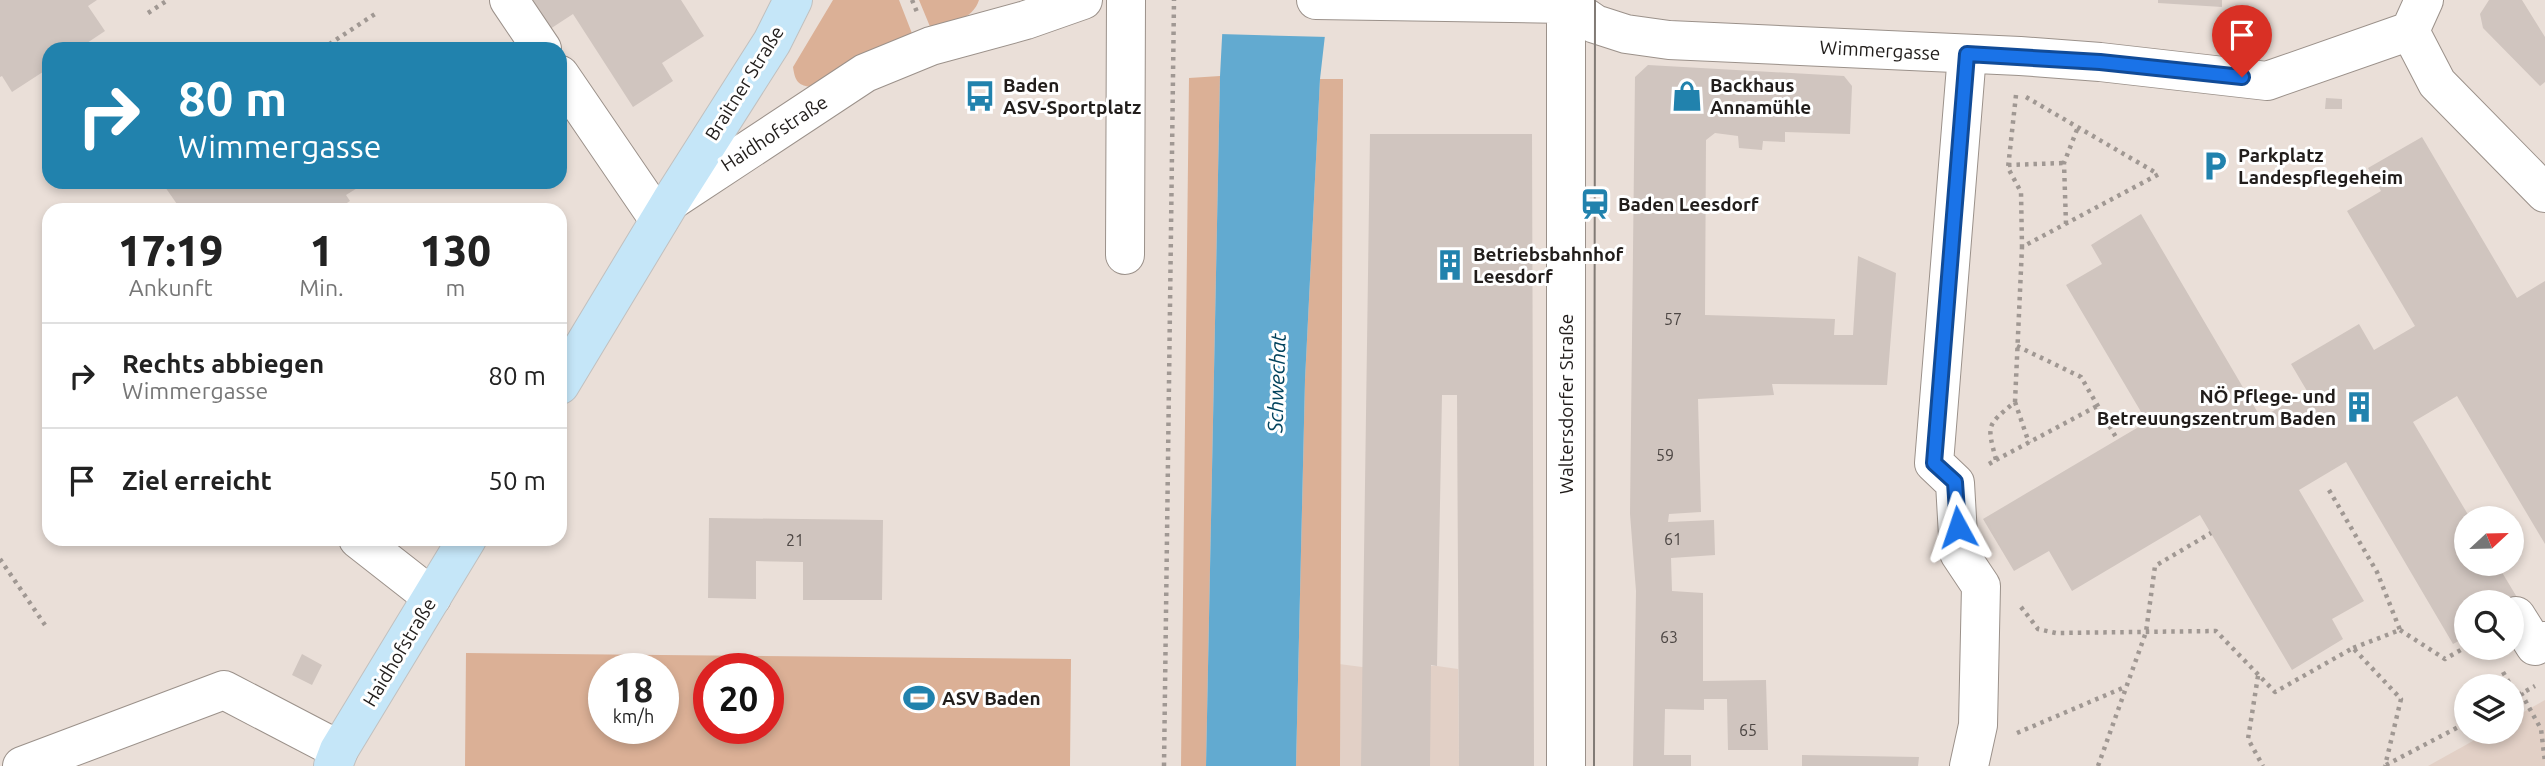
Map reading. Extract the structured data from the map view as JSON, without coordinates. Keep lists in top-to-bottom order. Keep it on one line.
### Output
{"streets":{"main road":["Braitner Straße","Haidhofstraße"],"street":["Wimmergasse","Waltersdorfer Straße"]},"crossings":[["Wimmergasse","Waltersdorfer Straße"],["Braitner Straße","Haidhofstraße"]],"water":["Schwechat"],"places":{"bus stop":["Baden ASV-Sportplatz"],"shop":["Backhaus Annamühle"],"parking":["Parkplatz Landespflegeheim"],"station":["Baden Leesdorf"],"building":["Betriebsbahnhof Leesdorf","NÖ Pflege- und Betreuungszentrum Baden"],"sports":["ASV Baden"]},"house_numbers":["57","59","61","21","63","65"],"north":"right","page":{"turn":["80 m","Wimmergasse"],"eta":["17:19","Ankunft","1","Min.","130","m"],"list":[{"name":"Rechts abbiegen","note":"Wimmergasse","value":"80 m"},{"name":"Ziel erreicht","value":"50 m"}],"speed":"18 km/h","limit":"20"}}
